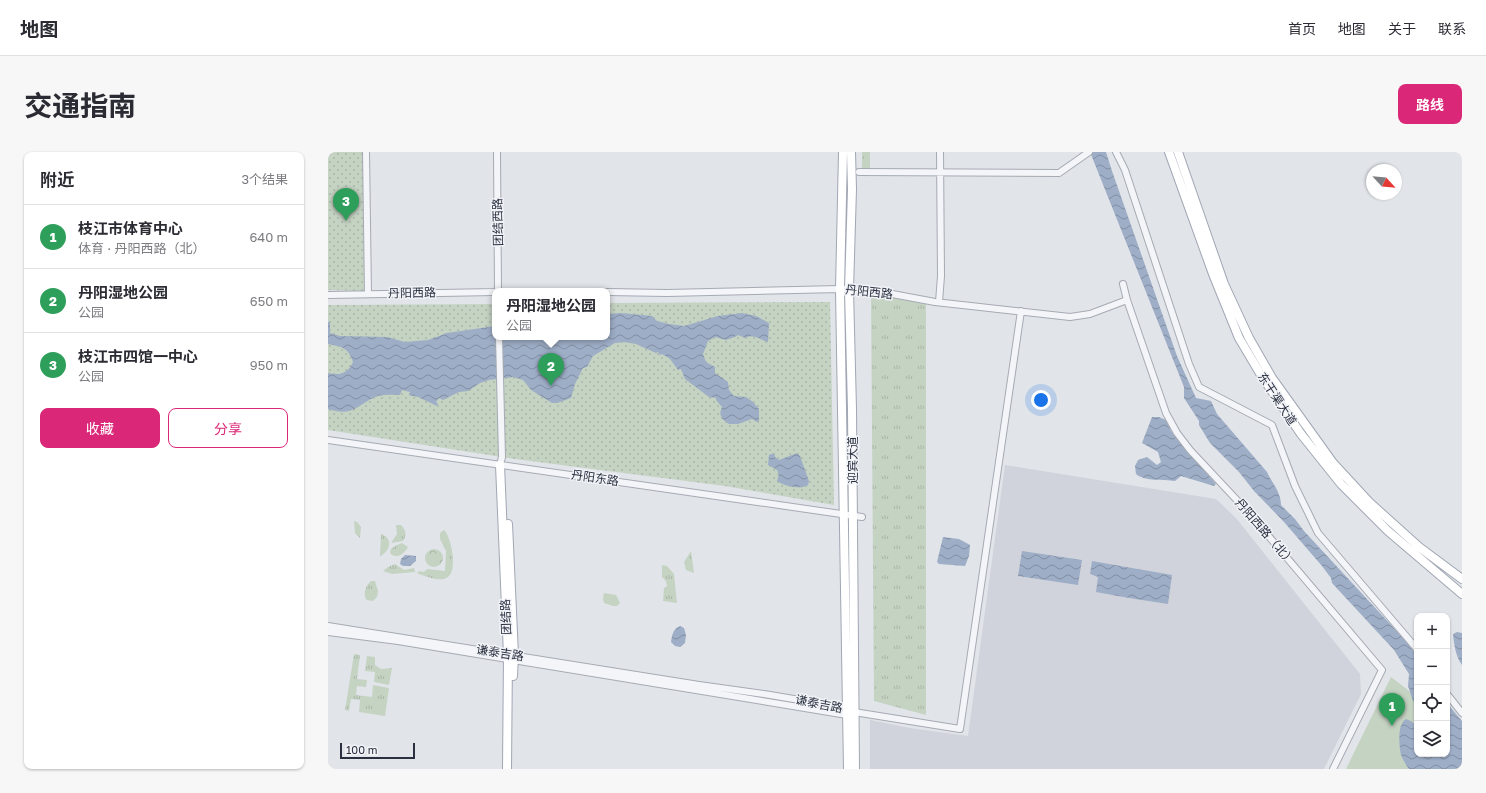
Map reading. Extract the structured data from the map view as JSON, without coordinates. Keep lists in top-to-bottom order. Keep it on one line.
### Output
{"streets":{"main road":["东干渠大道","迎宾大道","团结路"],"street":["团结西路","丹阳西路","丹阳东路","丹阳西路（北）","谦泰吉路"]},"crossings":[["丹阳西路","迎宾大道"],["丹阳西路","丹阳西路（北）"],["丹阳西路","谦泰吉路"],["迎宾大道","丹阳东路"],["迎宾大道","谦泰吉路"],["丹阳东路","团结路"],["团结路","谦泰吉路"]],"scale_bar":"100 m","north":"bottom right","page":{"header":"地图","nav":["首页","地图","关于","联系"],"title":"交通指南","buttons":["路线",["收藏","分享"]],"heading":["附近","3个结果"],"pins":["3","2","1"],"list":[{"mark":"1","name":"枝江市体育中心","note":"体育 · 丹阳西路（北）","value":"640 m"},{"mark":"2","name":"丹阳湿地公园","note":"公园","value":"650 m"},{"mark":"3","name":"枝江市四馆一中心","note":"公园","value":"950 m"}],"popup":["丹阳湿地公园","公园"],"map_buttons":["+","−"],"scale":"100 m"}}
